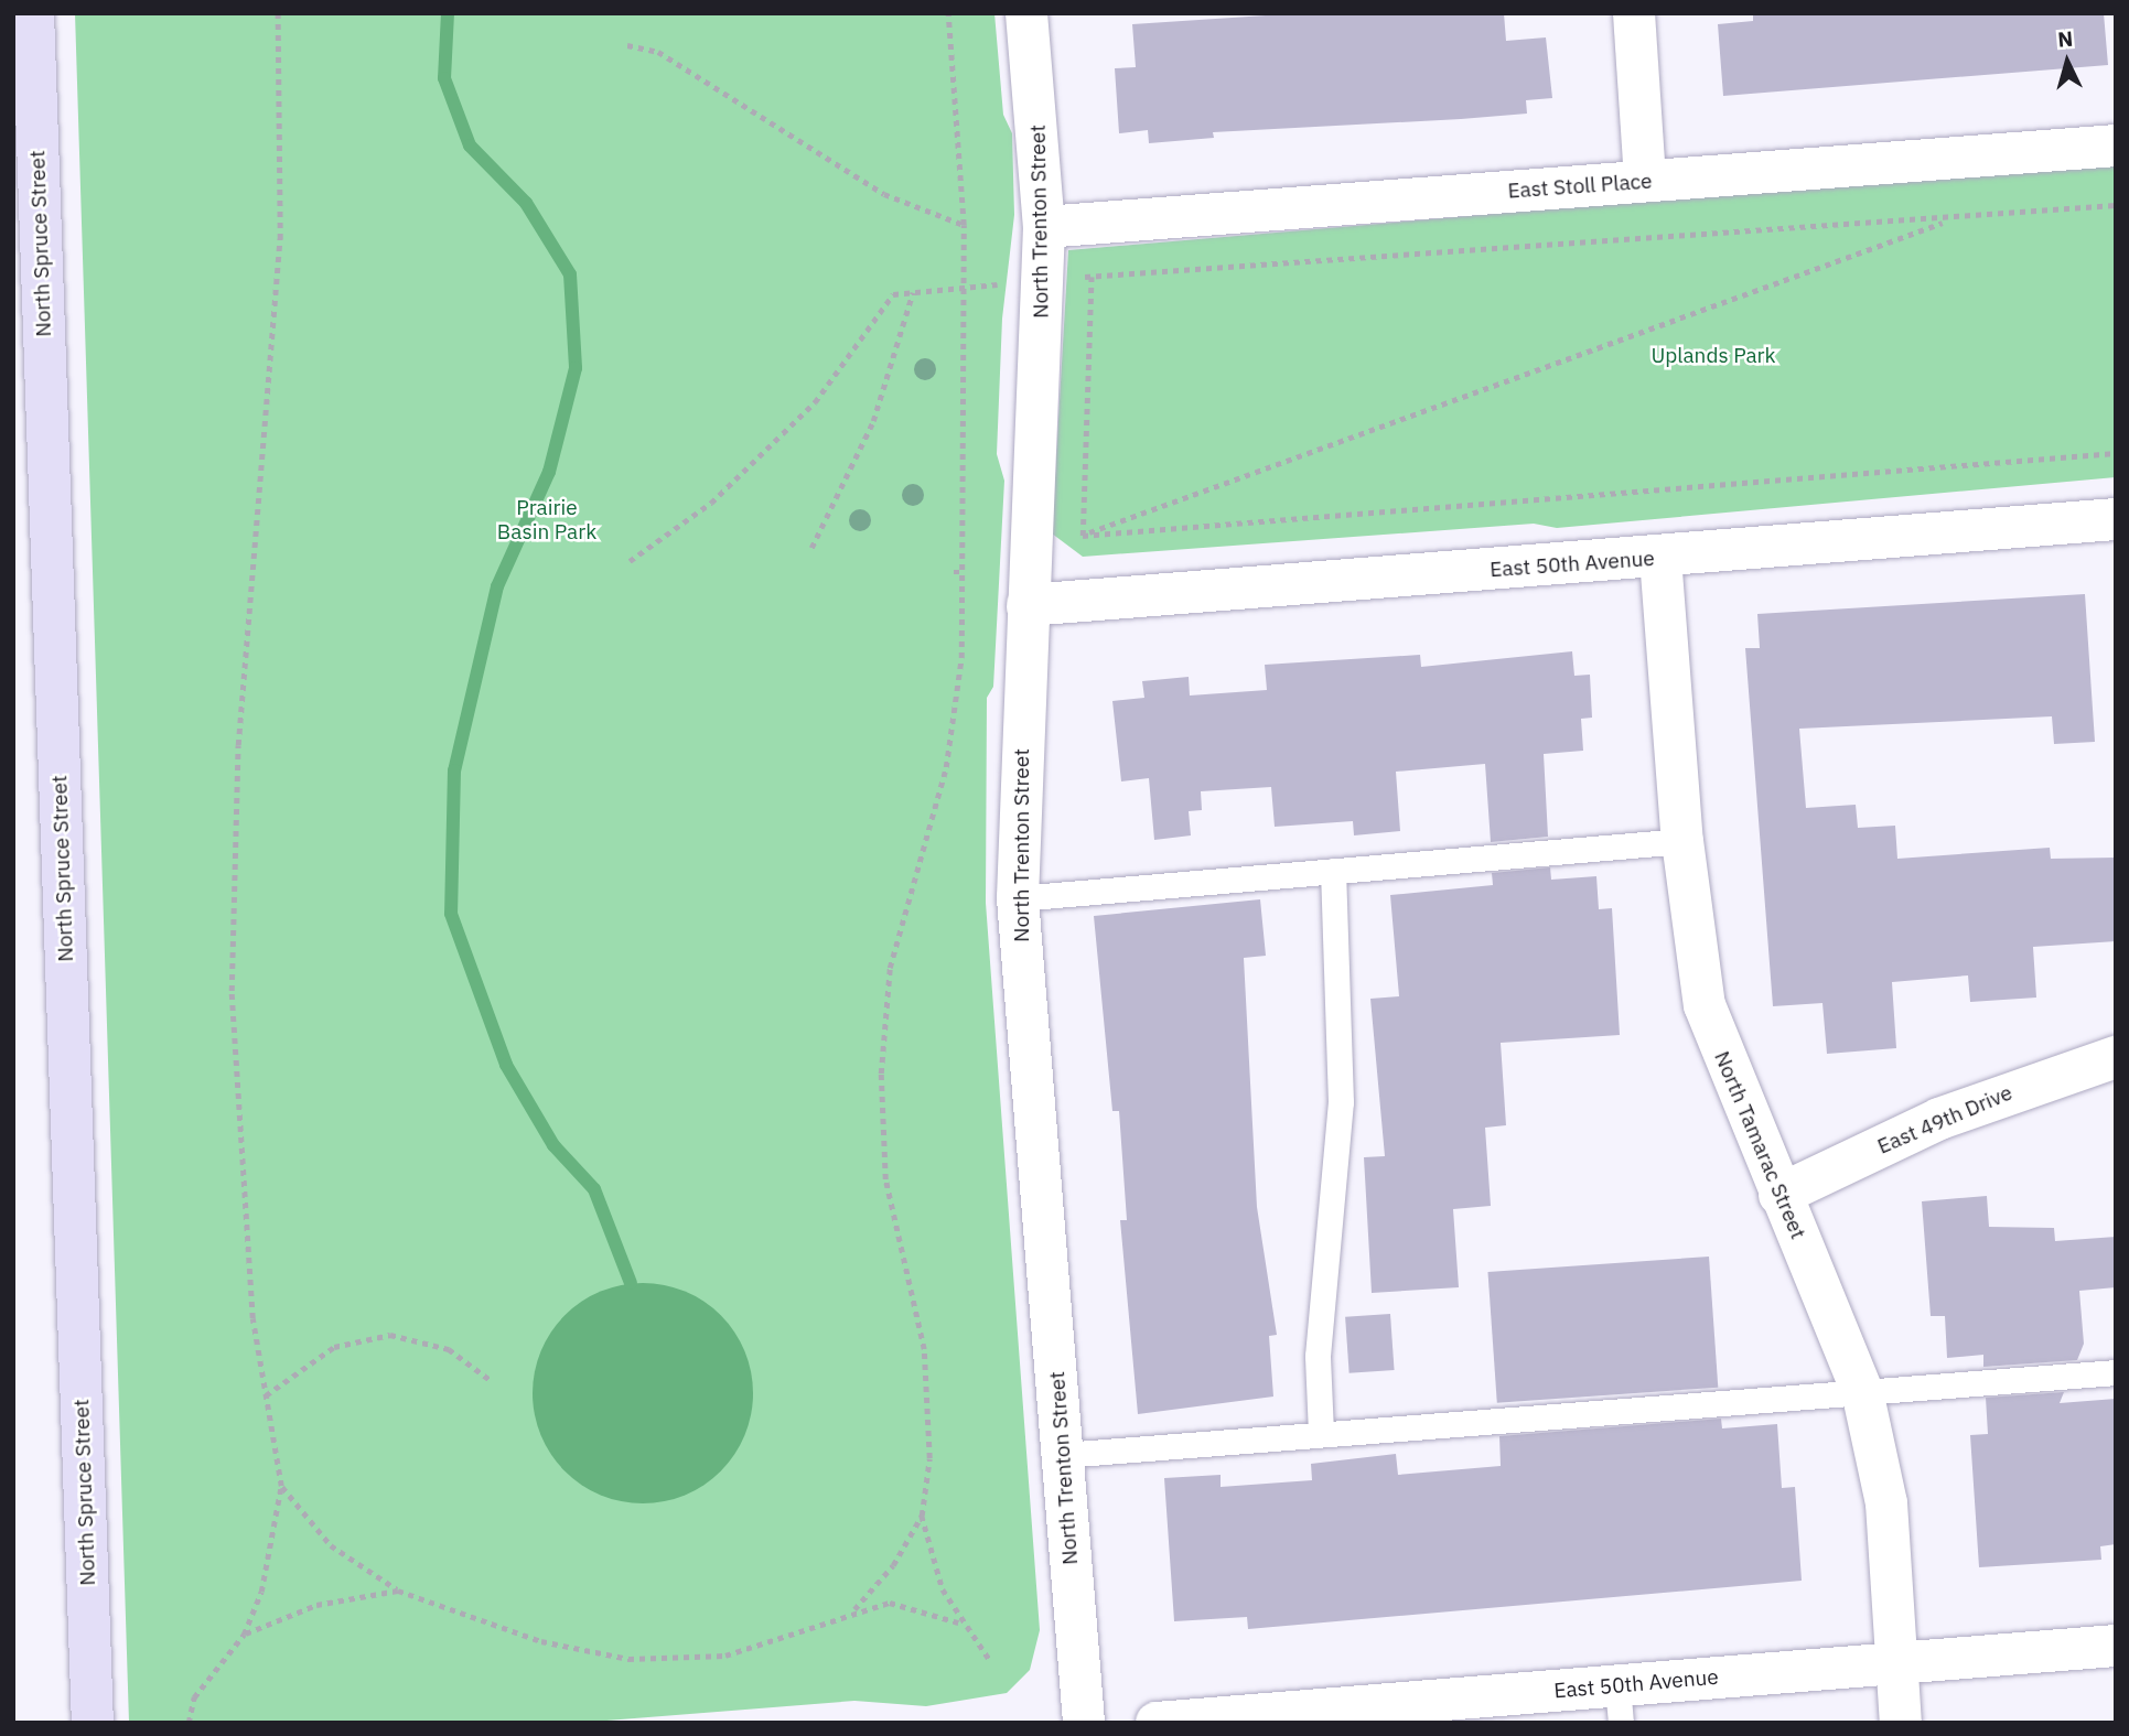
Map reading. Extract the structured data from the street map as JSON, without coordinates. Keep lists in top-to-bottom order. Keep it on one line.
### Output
{"streets":{"street":["East Stoll Place","North Trenton Street","North Spruce Street","East 50th Avenue","East 49th Drive","North Tamarac Street"]},"crossings":[["East Stoll Place","North Trenton Street"],["North Trenton Street","East 50th Avenue"],["East 50th Avenue","North Tamarac Street"],["East 49th Drive","North Tamarac Street"]],"parks":["Uplands Park","Prairie Basin Park"],"north":"top"}
